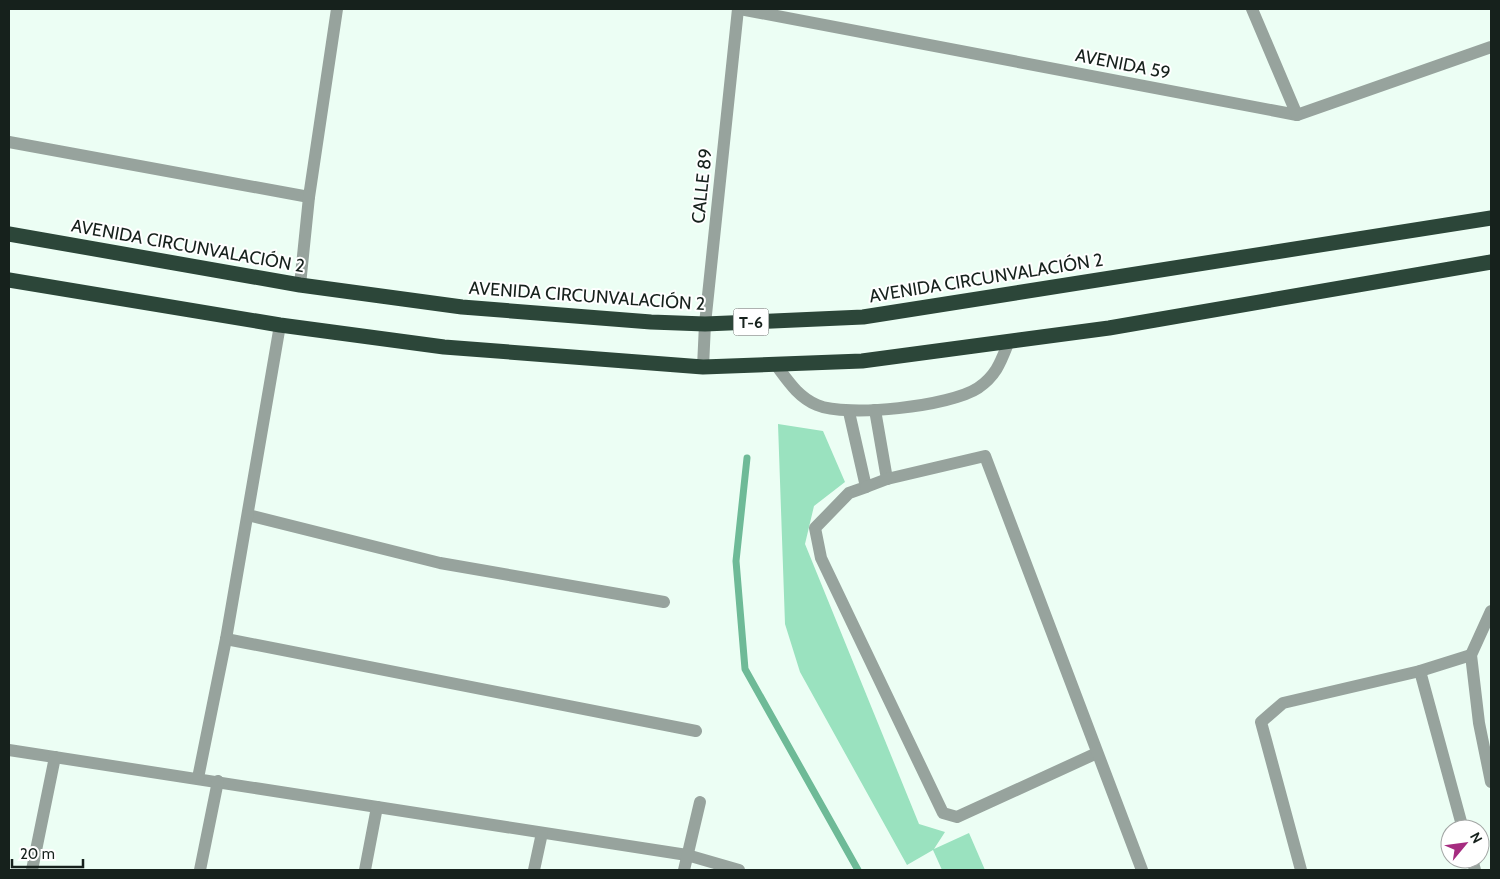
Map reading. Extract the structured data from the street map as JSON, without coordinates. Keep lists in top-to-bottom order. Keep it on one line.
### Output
{"streets":{"highway":["AVENIDA CIRCUNVALACIÓN 2","T-6"],"street":["AVENIDA 59","CALLE 89"]},"crossings":[["AVENIDA 59","CALLE 89"],["CALLE 89","AVENIDA CIRCUNVALACIÓN 2"]],"scale_bar":"20 m","north":"top right"}
